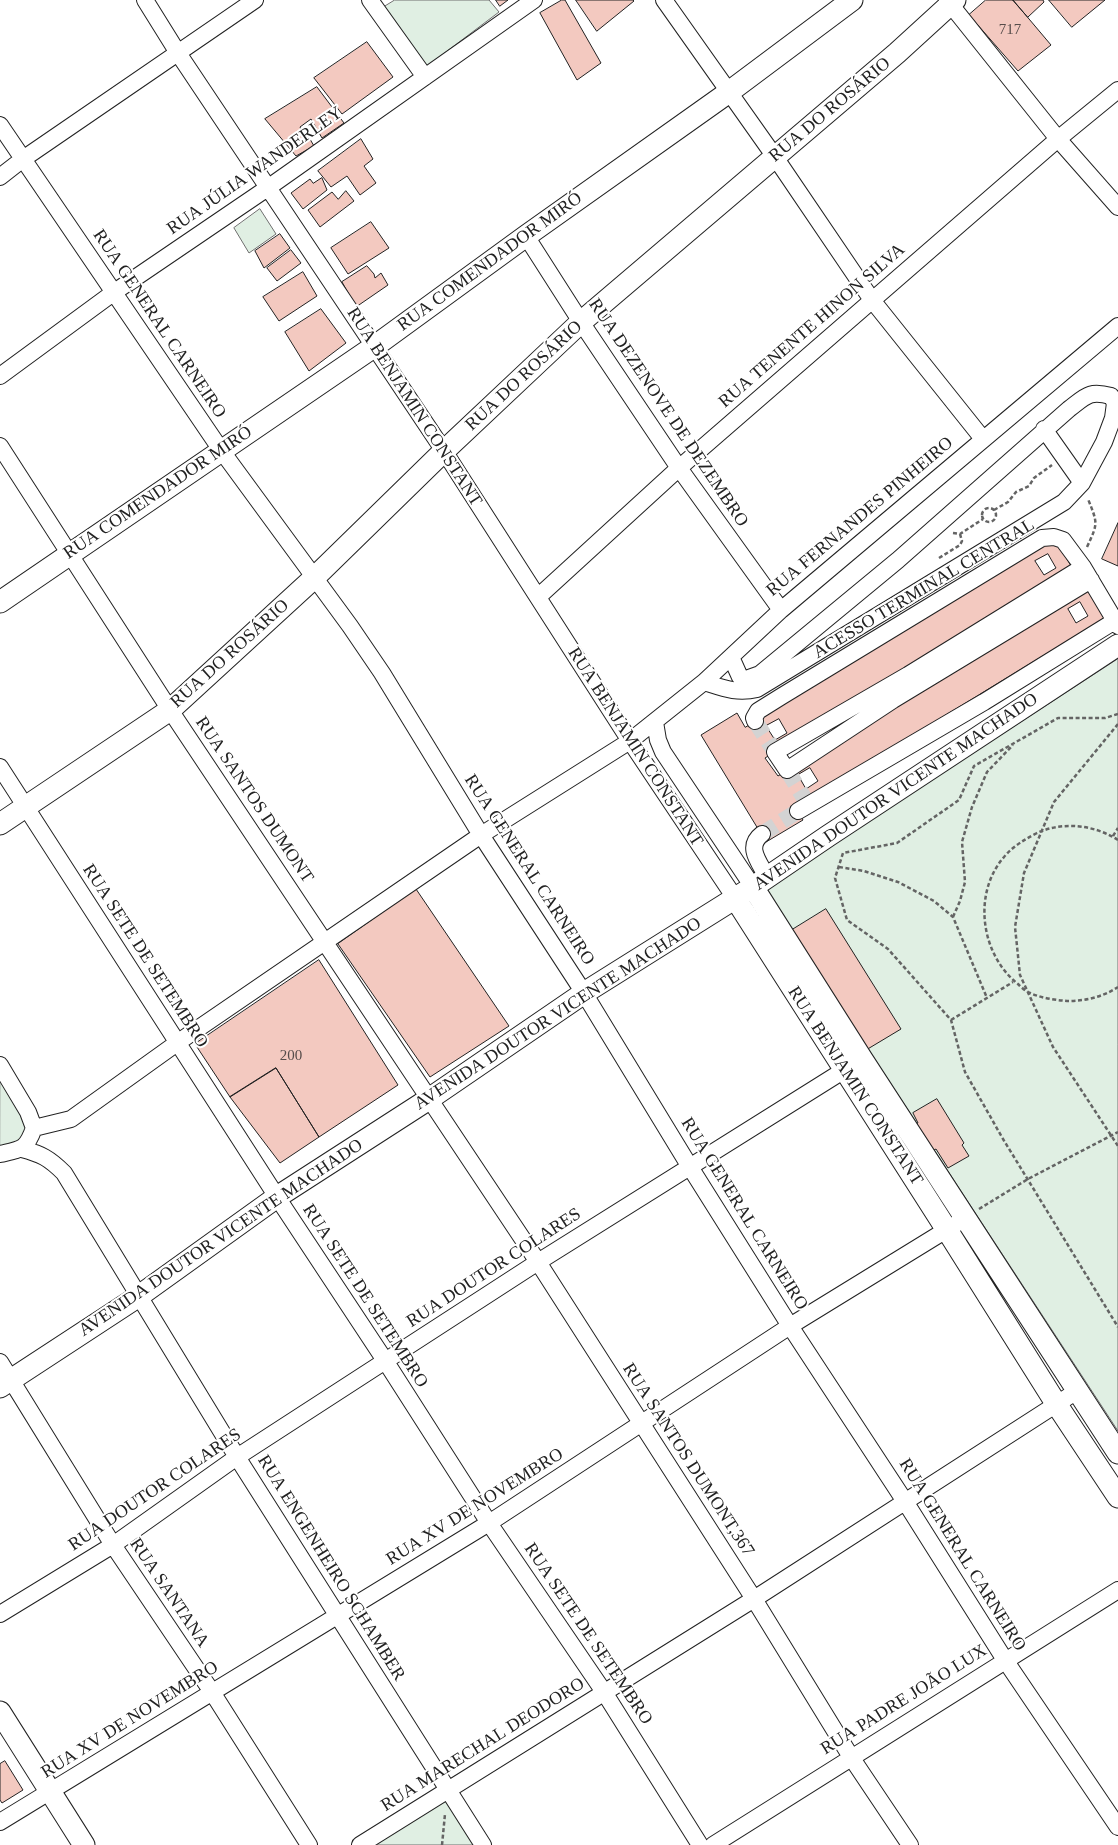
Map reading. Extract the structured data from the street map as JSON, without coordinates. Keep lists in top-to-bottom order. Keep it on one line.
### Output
{"streets":{"main road":["RUA DO ROSÁRIO","RUA COMENDADOR MIRÓ","RUA BENJAMIN CONSTANT","AVENIDA DOUTOR VICENTE MACHADO"],"street":["RUA JÚLIA WANDERLEY","RUA GENERAL CARNEIRO","RUA TENENTE HINON SILVA","RUA DEZENOVE DE DEZEMBRO","RUA FERNANDES PINHEIRO","ACESSO TERMINAL CENTRAL","RUA SANTOS DUMONT","RUA SETE DE SETEMBRO","RUA DOUTOR COLARES","RUA SANTOS DUMONT,367","RUA XV DE NOVEMBRO","RUA ENGENHEIRO SCHAMBER","RUA SANTANA","RUA PADRE JOÃO LUX","RUA MARECHAL DEODORO"]},"crossings":[["RUA DO ROSÁRIO","RUA GENERAL CARNEIRO"],["RUA DO ROSÁRIO","RUA BENJAMIN CONSTANT"],["RUA DO ROSÁRIO","RUA DEZENOVE DE DEZEMBRO"],["RUA DO ROSÁRIO","RUA SANTOS DUMONT"],["RUA DO ROSÁRIO","RUA SETE DE SETEMBRO"],["RUA JÚLIA WANDERLEY","RUA GENERAL CARNEIRO"],["RUA JÚLIA WANDERLEY","RUA BENJAMIN CONSTANT"],["RUA COMENDADOR MIRÓ","RUA GENERAL CARNEIRO"],["RUA COMENDADOR MIRÓ","RUA BENJAMIN CONSTANT"],["RUA COMENDADOR MIRÓ","RUA DEZENOVE DE DEZEMBRO"],["RUA COMENDADOR MIRÓ","RUA SANTOS DUMONT"],["RUA GENERAL CARNEIRO","RUA FERNANDES PINHEIRO"],["RUA GENERAL CARNEIRO","AVENIDA DOUTOR VICENTE MACHADO"],["RUA GENERAL CARNEIRO","RUA DOUTOR COLARES"],["RUA GENERAL CARNEIRO","RUA XV DE NOVEMBRO"],["RUA GENERAL CARNEIRO","RUA PADRE JOÃO LUX"],["RUA GENERAL CARNEIRO","RUA MARECHAL DEODORO"],["RUA TENENTE HINON SILVA","RUA BENJAMIN CONSTANT"],["RUA TENENTE HINON SILVA","RUA DEZENOVE DE DEZEMBRO"],["RUA BENJAMIN CONSTANT","RUA FERNANDES PINHEIRO"],["RUA BENJAMIN CONSTANT","AVENIDA DOUTOR VICENTE MACHADO"],["RUA BENJAMIN CONSTANT","RUA DOUTOR COLARES"],["RUA BENJAMIN CONSTANT","RUA XV DE NOVEMBRO"],["RUA BENJAMIN CONSTANT","RUA MARECHAL DEODORO"],["RUA DEZENOVE DE DEZEMBRO","RUA FERNANDES PINHEIRO"],["RUA FERNANDES PINHEIRO","RUA SANTOS DUMONT"],["RUA FERNANDES PINHEIRO","RUA SETE DE SETEMBRO"],["AVENIDA DOUTOR VICENTE MACHADO","RUA SANTOS DUMONT"],["AVENIDA DOUTOR VICENTE MACHADO","RUA SETE DE SETEMBRO"],["AVENIDA DOUTOR VICENTE MACHADO","RUA SANTOS DUMONT,367"],["AVENIDA DOUTOR VICENTE MACHADO","RUA ENGENHEIRO SCHAMBER"],["AVENIDA DOUTOR VICENTE MACHADO","RUA SANTANA"],["RUA SANTOS DUMONT","RUA SANTOS DUMONT,367"],["RUA SETE DE SETEMBRO","RUA DOUTOR COLARES"],["RUA SETE DE SETEMBRO","RUA XV DE NOVEMBRO"],["RUA SETE DE SETEMBRO","RUA MARECHAL DEODORO"],["RUA DOUTOR COLARES","RUA SANTOS DUMONT,367"],["RUA DOUTOR COLARES","RUA ENGENHEIRO SCHAMBER"],["RUA DOUTOR COLARES","RUA SANTANA"],["RUA SANTOS DUMONT,367","RUA XV DE NOVEMBRO"],["RUA SANTOS DUMONT,367","RUA PADRE JOÃO LUX"],["RUA SANTOS DUMONT,367","RUA MARECHAL DEODORO"],["RUA XV DE NOVEMBRO","RUA ENGENHEIRO SCHAMBER"],["RUA XV DE NOVEMBRO","RUA SANTANA"],["RUA ENGENHEIRO SCHAMBER","RUA MARECHAL DEODORO"]],"house_numbers":["717","200"]}
